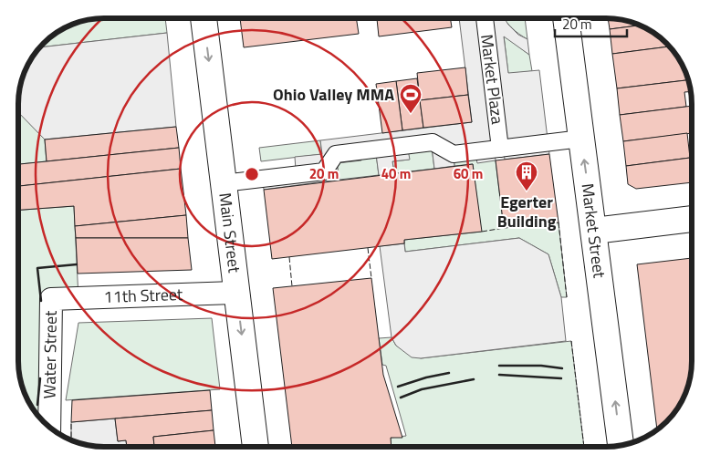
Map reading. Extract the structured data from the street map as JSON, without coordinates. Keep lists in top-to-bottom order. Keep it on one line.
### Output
{"streets":{"main road":["Market Street","Main Street"],"street":["Market Plaza","11th Street","Water Street"]},"crossings":[["Main Street","11th Street"],["11th Street","Water Street"]],"one_way":["Market Street","Main Street"],"places":{"sports":["Ohio Valley MMA"],"building":["Egerter Building"]},"scale_bar":"20 m","rings":["20 m","40 m","60 m"]}
